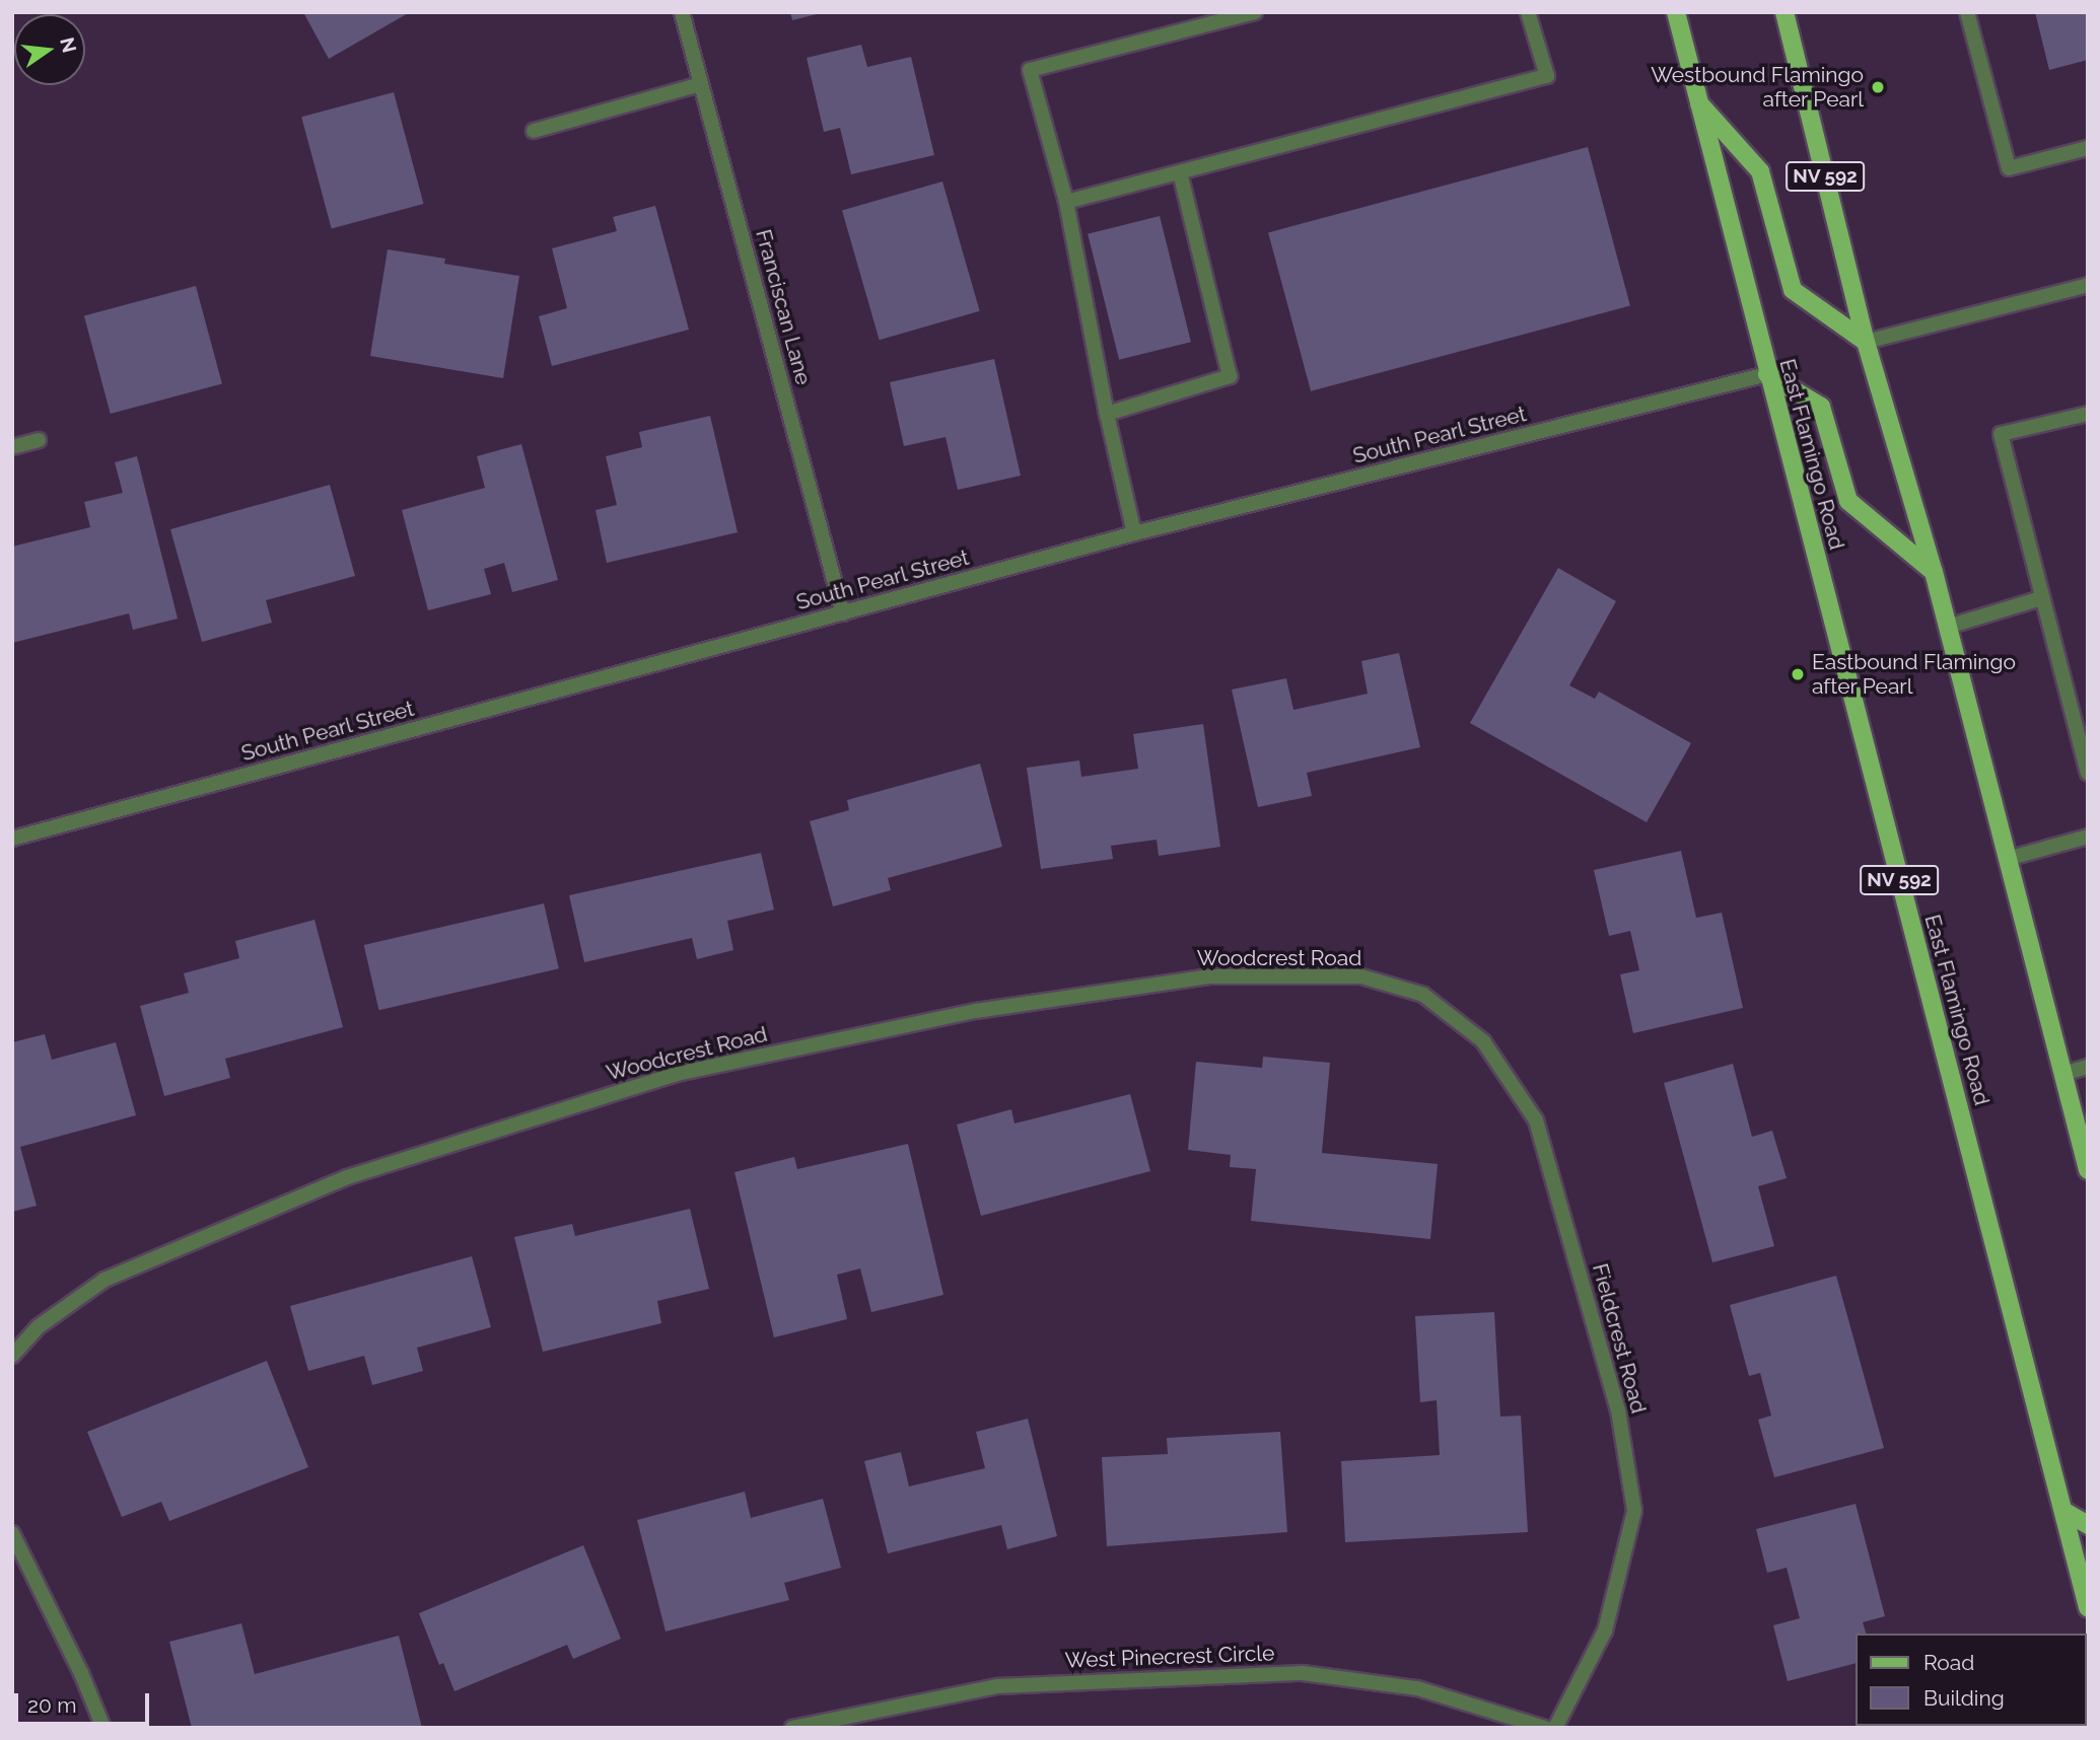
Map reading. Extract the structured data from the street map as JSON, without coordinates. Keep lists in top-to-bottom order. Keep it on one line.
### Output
{"streets":{"main road":["NV 592","East Flamingo Road"],"street":["Franciscan Lane","South Pearl Street","Woodcrest Road","Fieldcrest Road","West Pinecrest Circle"]},"crossings":[["Franciscan Lane","South Pearl Street"],["South Pearl Street","East Flamingo Road"],["Woodcrest Road","Fieldcrest Road"]],"places":["Westbound Flamingo after Pearl","Eastbound Flamingo after Pearl"],"legend":["Road","Building"],"scale_bar":"20 m","north":"right"}
